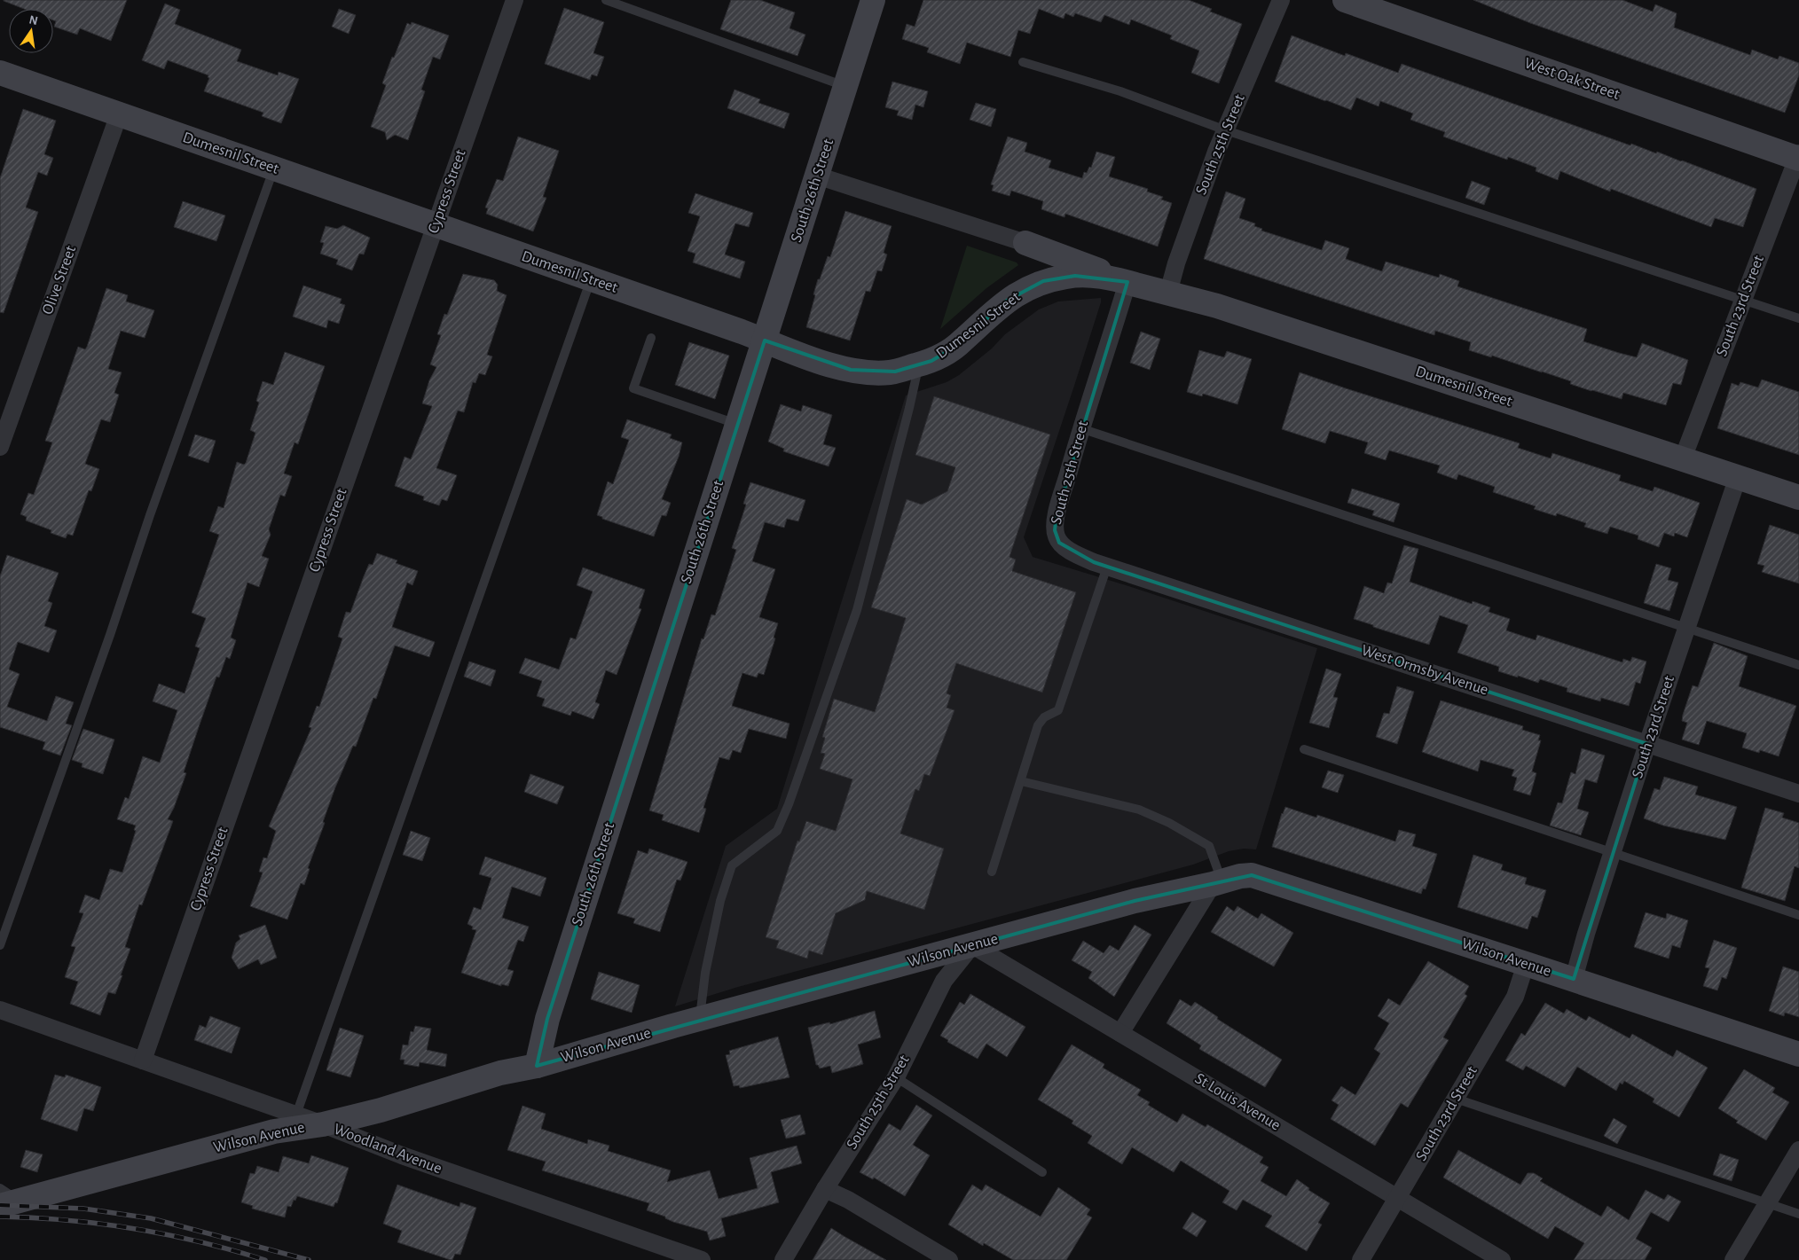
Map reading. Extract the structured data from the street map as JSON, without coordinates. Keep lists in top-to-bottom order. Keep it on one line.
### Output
{"streets":{"street":["West Oak Street","South 25th Street","Dumesnil Street","South 26th Street","Cypress Street","Olive Street","South 23rd Street","West Ormsby Avenue","Wilson Avenue","St Louis Avenue","Woodland Avenue"]},"crossings":[["West Oak Street","South 23rd Street"],["South 25th Street","Dumesnil Street"],["South 25th Street","West Ormsby Avenue"],["South 25th Street","Wilson Avenue"],["South 25th Street","St Louis Avenue"],["Dumesnil Street","South 26th Street"],["Dumesnil Street","Cypress Street"],["Dumesnil Street","Olive Street"],["Dumesnil Street","South 23rd Street"],["South 26th Street","Wilson Avenue"],["Cypress Street","Woodland Avenue"],["South 23rd Street","West Ormsby Avenue"],["South 23rd Street","Wilson Avenue"],["South 23rd Street","St Louis Avenue"],["Wilson Avenue","St Louis Avenue"],["Wilson Avenue","Woodland Avenue"]],"north":"top"}
